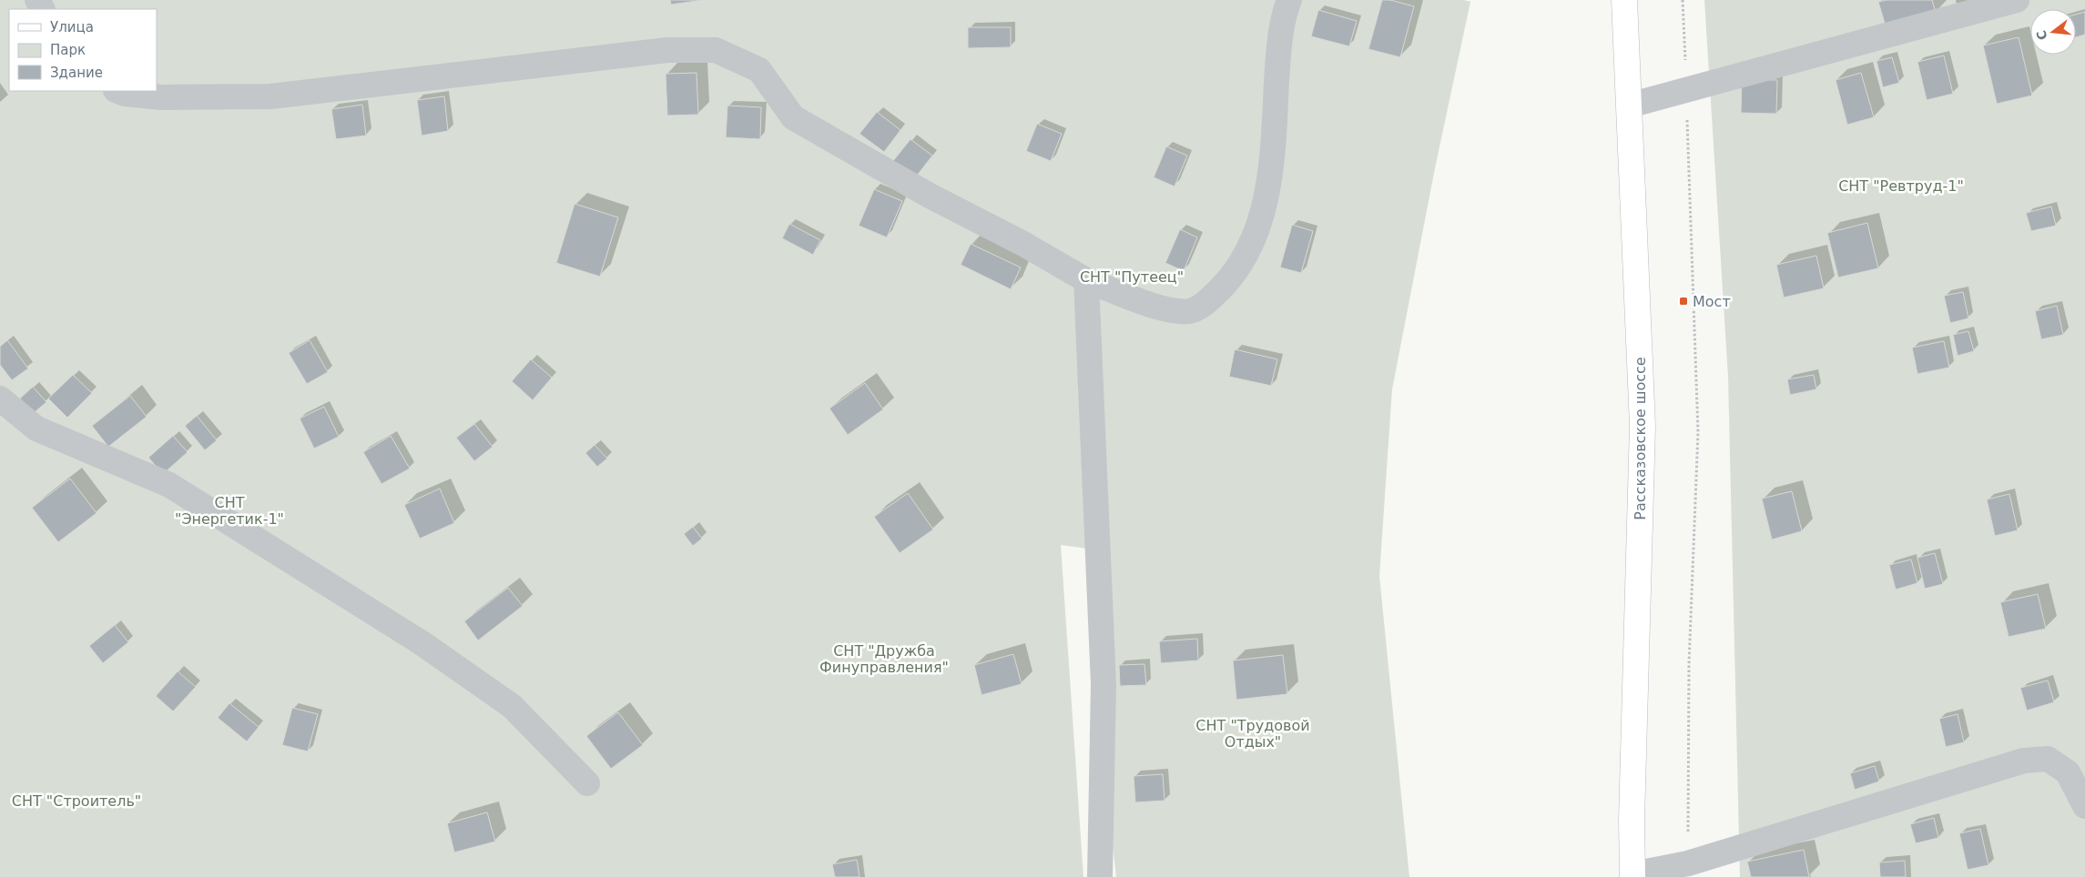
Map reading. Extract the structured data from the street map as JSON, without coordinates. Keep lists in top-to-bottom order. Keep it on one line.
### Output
{"streets":{"main road":["Рассказовское шоссе"]},"parks":["СНТ \"Ревтруд-1\"","СНТ \"Путеец\"","СНТ \"Энергетик-1\"","СНТ \"Дружба Финуправления\"","СНТ \"Трудовой Отдых\"","СНТ \"Строитель\""],"places":{"transit":["Мост"]},"legend":["Улица","Парк","Здание"],"north":"left"}
